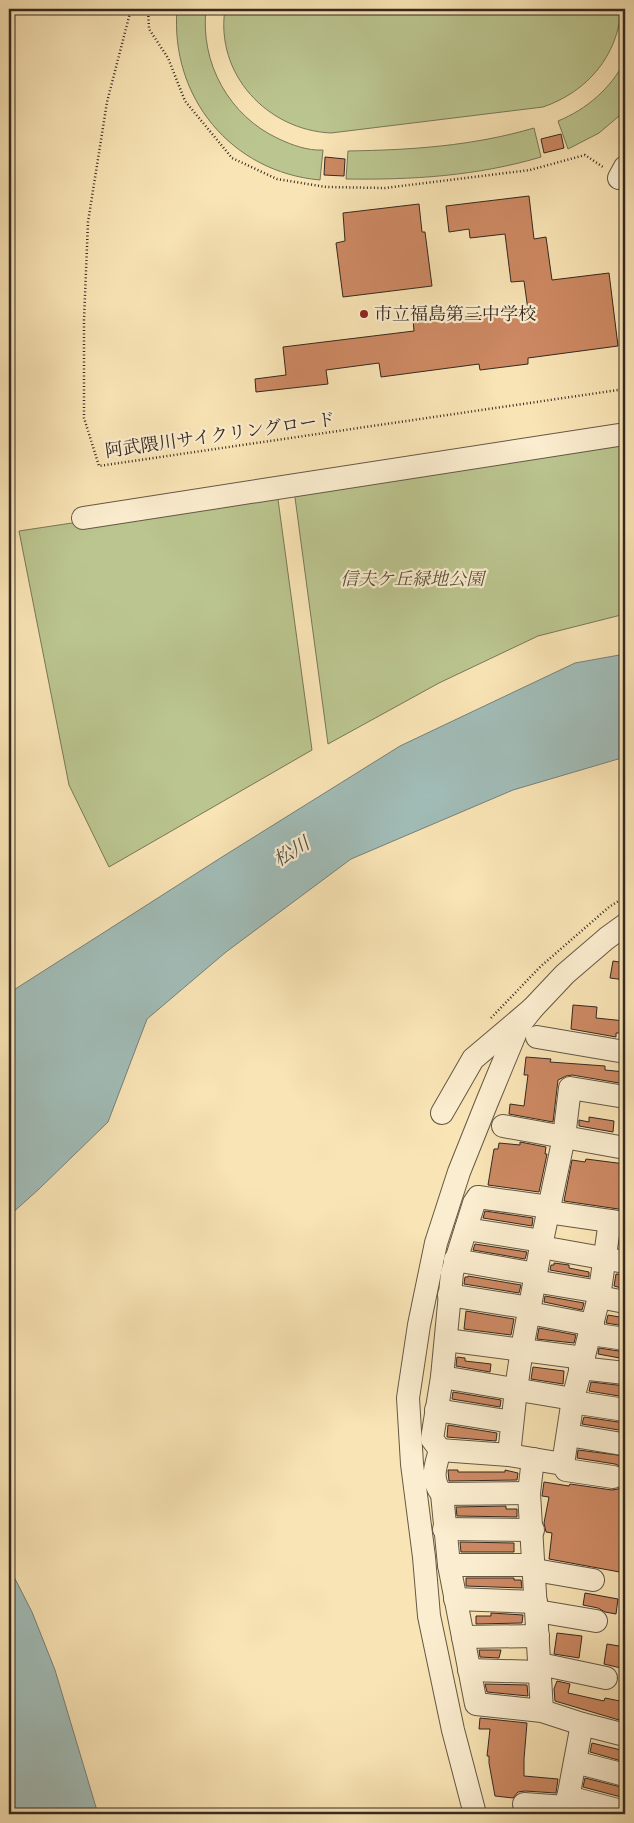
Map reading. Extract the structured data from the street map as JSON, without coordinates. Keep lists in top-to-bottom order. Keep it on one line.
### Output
{"streets":{"path":["阿武隈川サイクリングロード"]},"water":["松川"],"parks":["信夫ケ丘緑地公園"],"places":["市立福島第三中学校"]}
